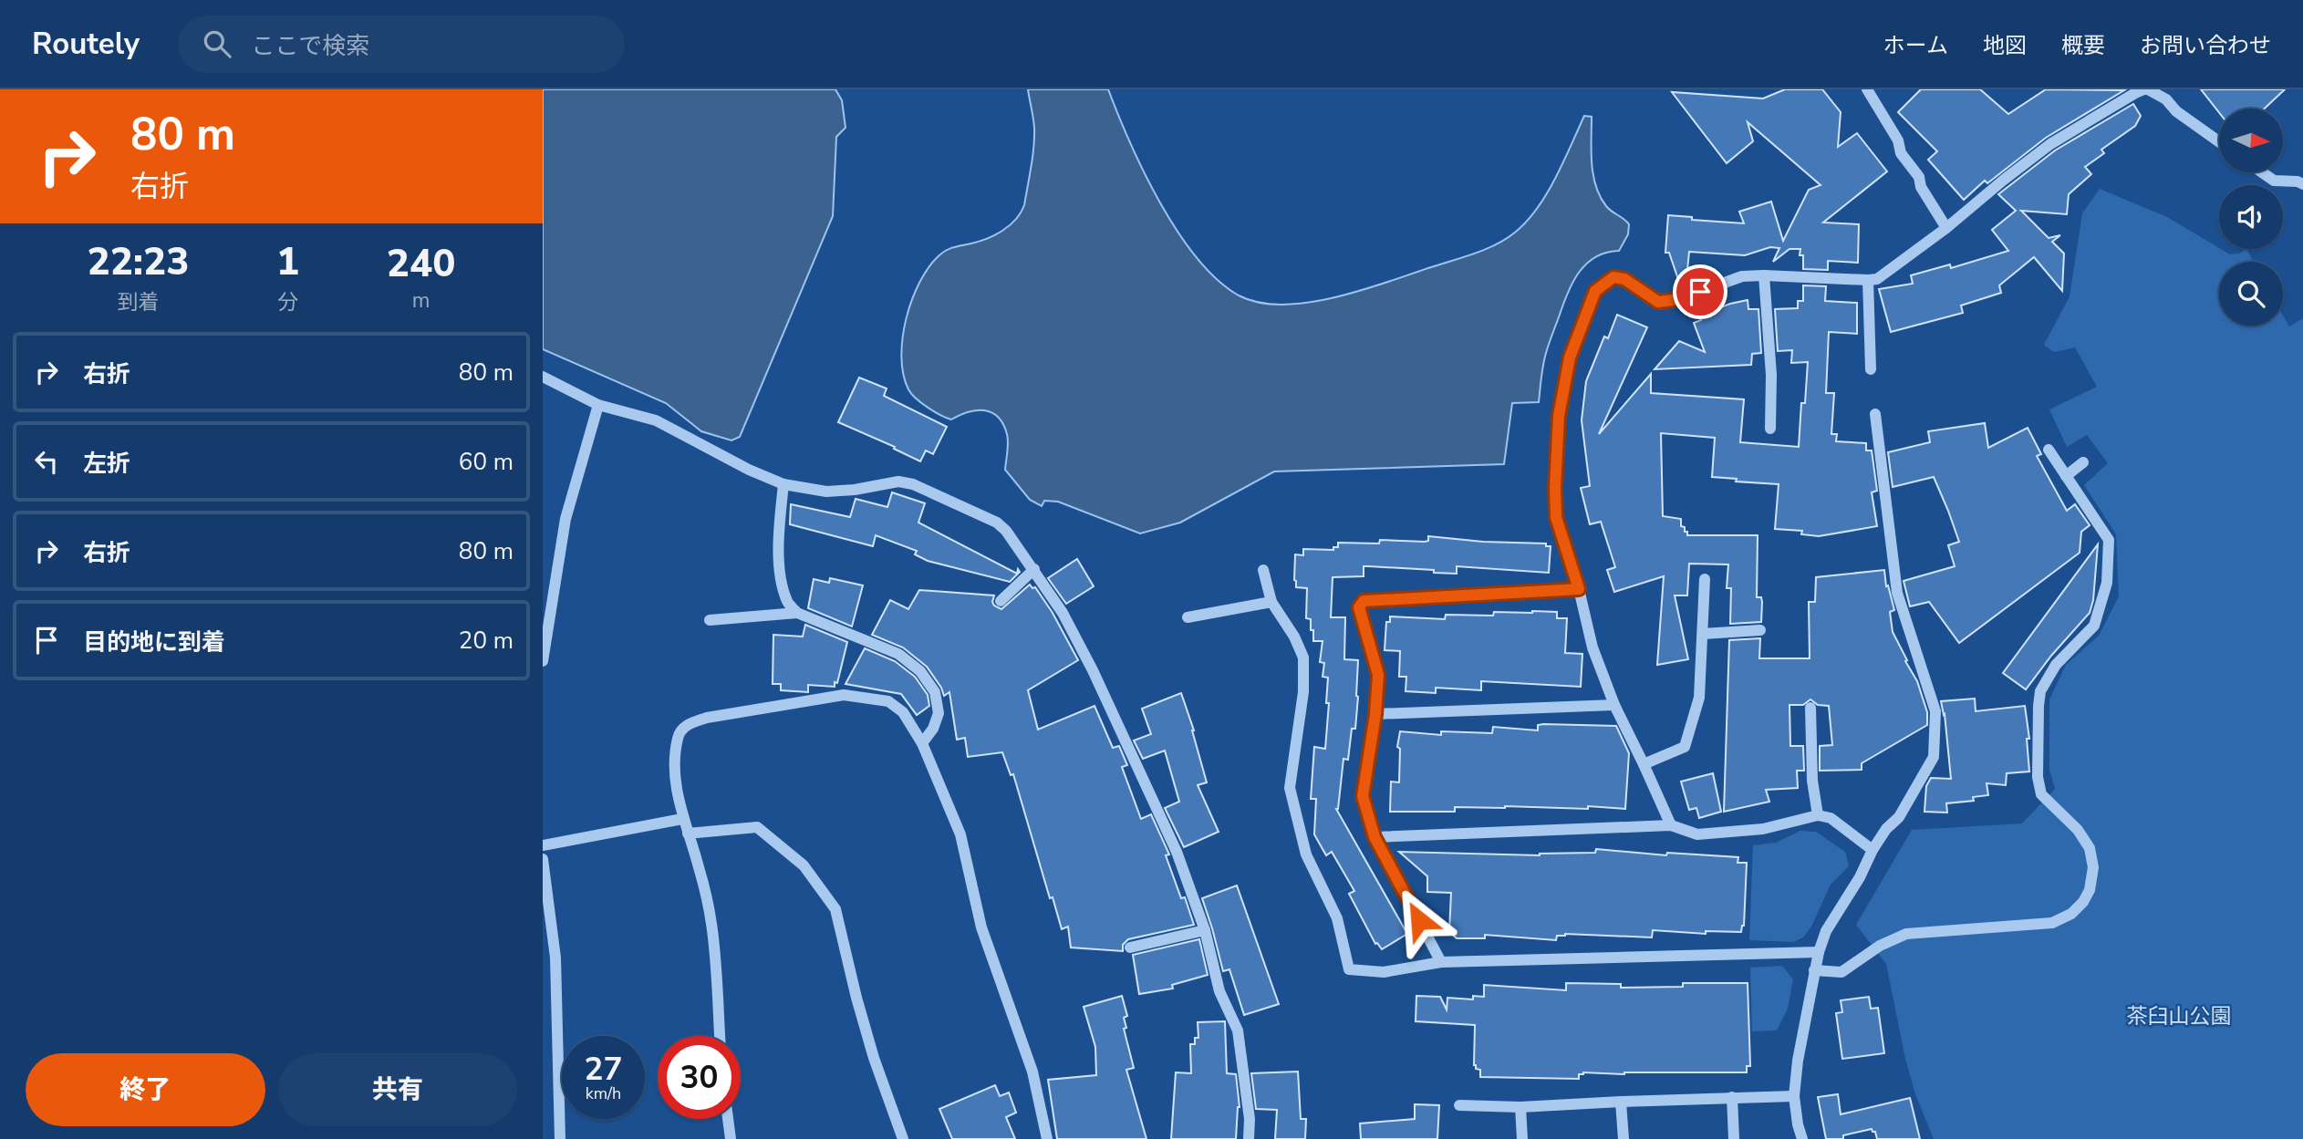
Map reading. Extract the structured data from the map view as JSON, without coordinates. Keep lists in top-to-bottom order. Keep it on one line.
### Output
{"parks":["茶臼山公園"],"north":"right","page":{"header":"Routely","search":"ここで検索","nav":["ホーム","地図","概要","お問い合わせ"],"turn":["80 m","右折"],"eta":["22:23","到着","1","分","240","m"],"list":[{"name":"右折","value":"80 m"},{"name":"左折","value":"60 m"},{"name":"右折","value":"80 m"},{"name":"目的地に到着","value":"20 m"}],"speed":"27 km/h","limit":"30","buttons":["終了","共有"]}}
